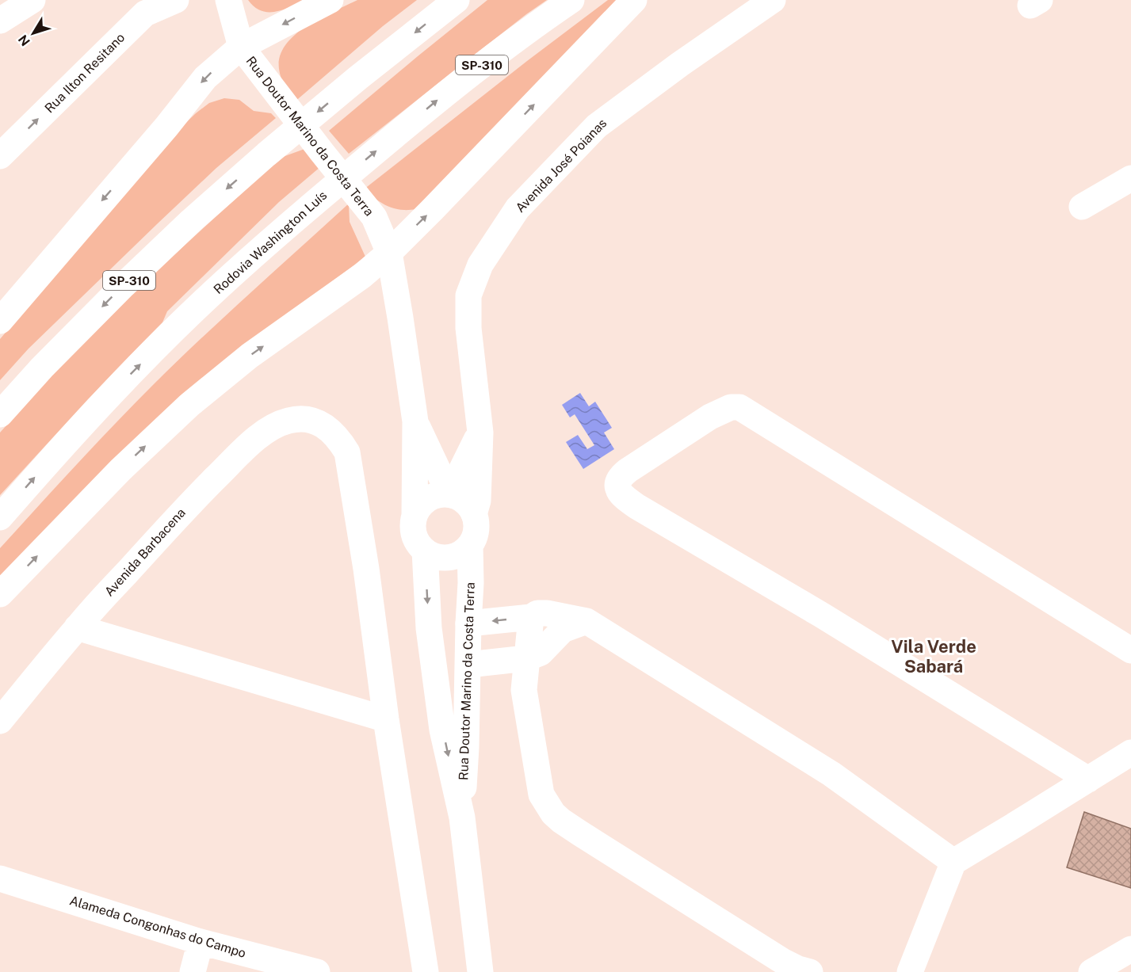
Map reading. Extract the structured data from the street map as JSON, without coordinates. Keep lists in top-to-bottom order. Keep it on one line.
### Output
{"streets":{"main road":["SP-310","Rua Ilton Resitano","Rua Doutor Marino da Costa Terra","Avenida José Poianas","Rodovia Washington Luís","Avenida Barbacena","Alameda Congonhas do Campo"]},"crossings":[["Rua Doutor Marino da Costa Terra","Avenida José Poianas"]],"districts":["Vila Verde Sabará"],"north":"bottom left"}
